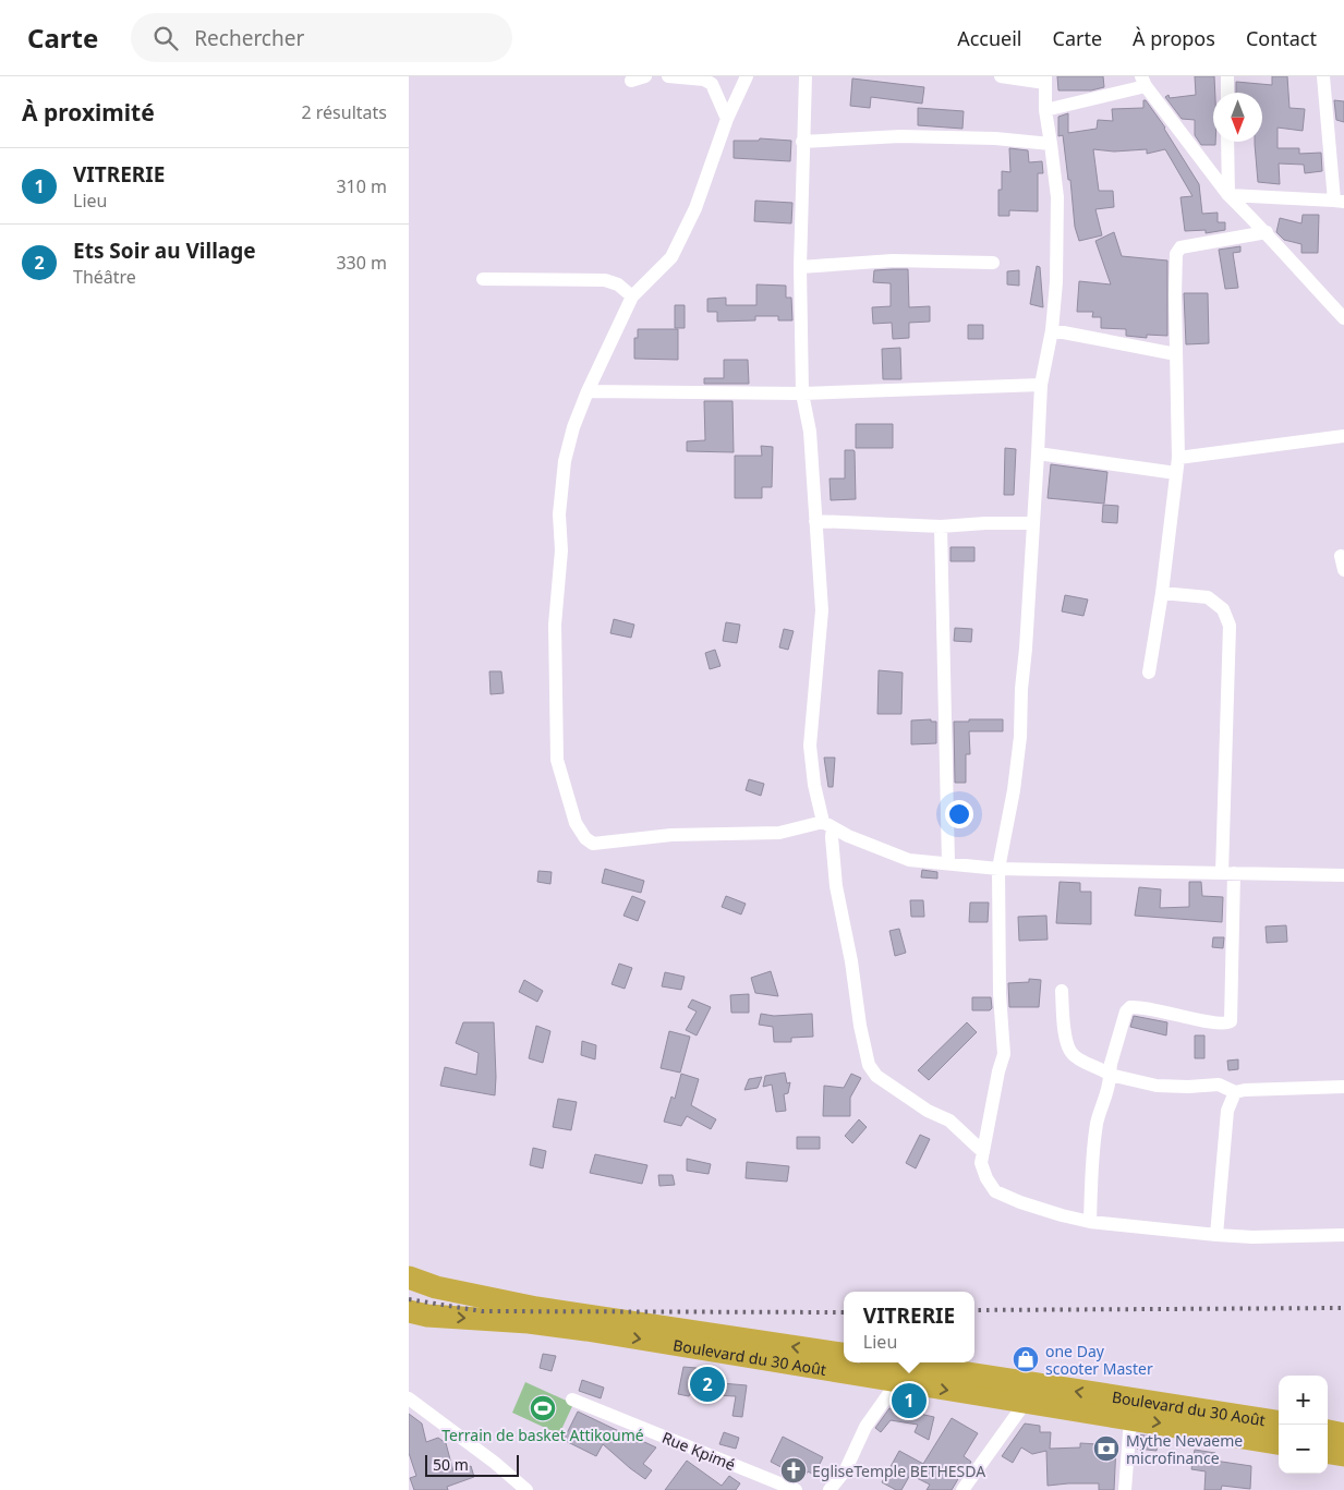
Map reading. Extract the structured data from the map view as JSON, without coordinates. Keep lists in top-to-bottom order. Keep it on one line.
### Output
{"streets":{"highway":["Boulevard du 30 Août"],"street":["Rue Kpimé"]},"places":{"shop":["one Day scooter Master"],"sports":["Terrain de basket Attikoumé"],"bank":["Mythe Nevaeme microfinance"],"church":["EgliseTemple BETHESDA"]},"scale_bar":"50 m","north":"bottom","page":{"header":"Carte","search":"Rechercher","nav":["Accueil","Carte","À propos","Contact"],"heading":["À proximité","2 résultats"],"list":[{"mark":"1","name":"VITRERIE","note":"Lieu","value":"310 m"},{"mark":"2","name":"Ets Soir au Village","note":"Théâtre","value":"330 m"}],"popup":["VITRERIE","Lieu"],"pins":["2","1"],"map_buttons":["+","−"],"scale":"50 m"}}
